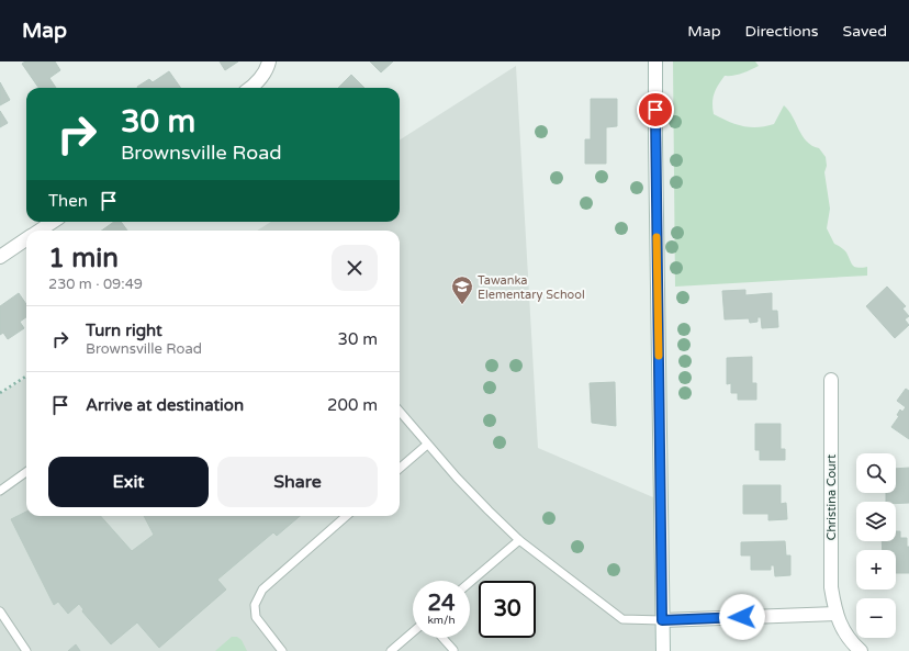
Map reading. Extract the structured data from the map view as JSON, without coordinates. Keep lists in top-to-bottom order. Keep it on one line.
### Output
{"streets":{"street":["Christina Court"]},"places":{"school or university":["Tawanka Elementary School"]},"page":{"header":"Map","nav":["Map","Directions","Saved"],"turn":["30 m","Brownsville Road"],"then":"Then","heading":["1 min","230 m · 09:49"],"list":[{"name":"Turn right","note":"Brownsville Road","value":"30 m"},{"name":"Arrive at destination","value":"200 m"}],"buttons":["Exit","Share"],"map_buttons":["+","−"],"speed":"24 km/h","limit":"30"}}
